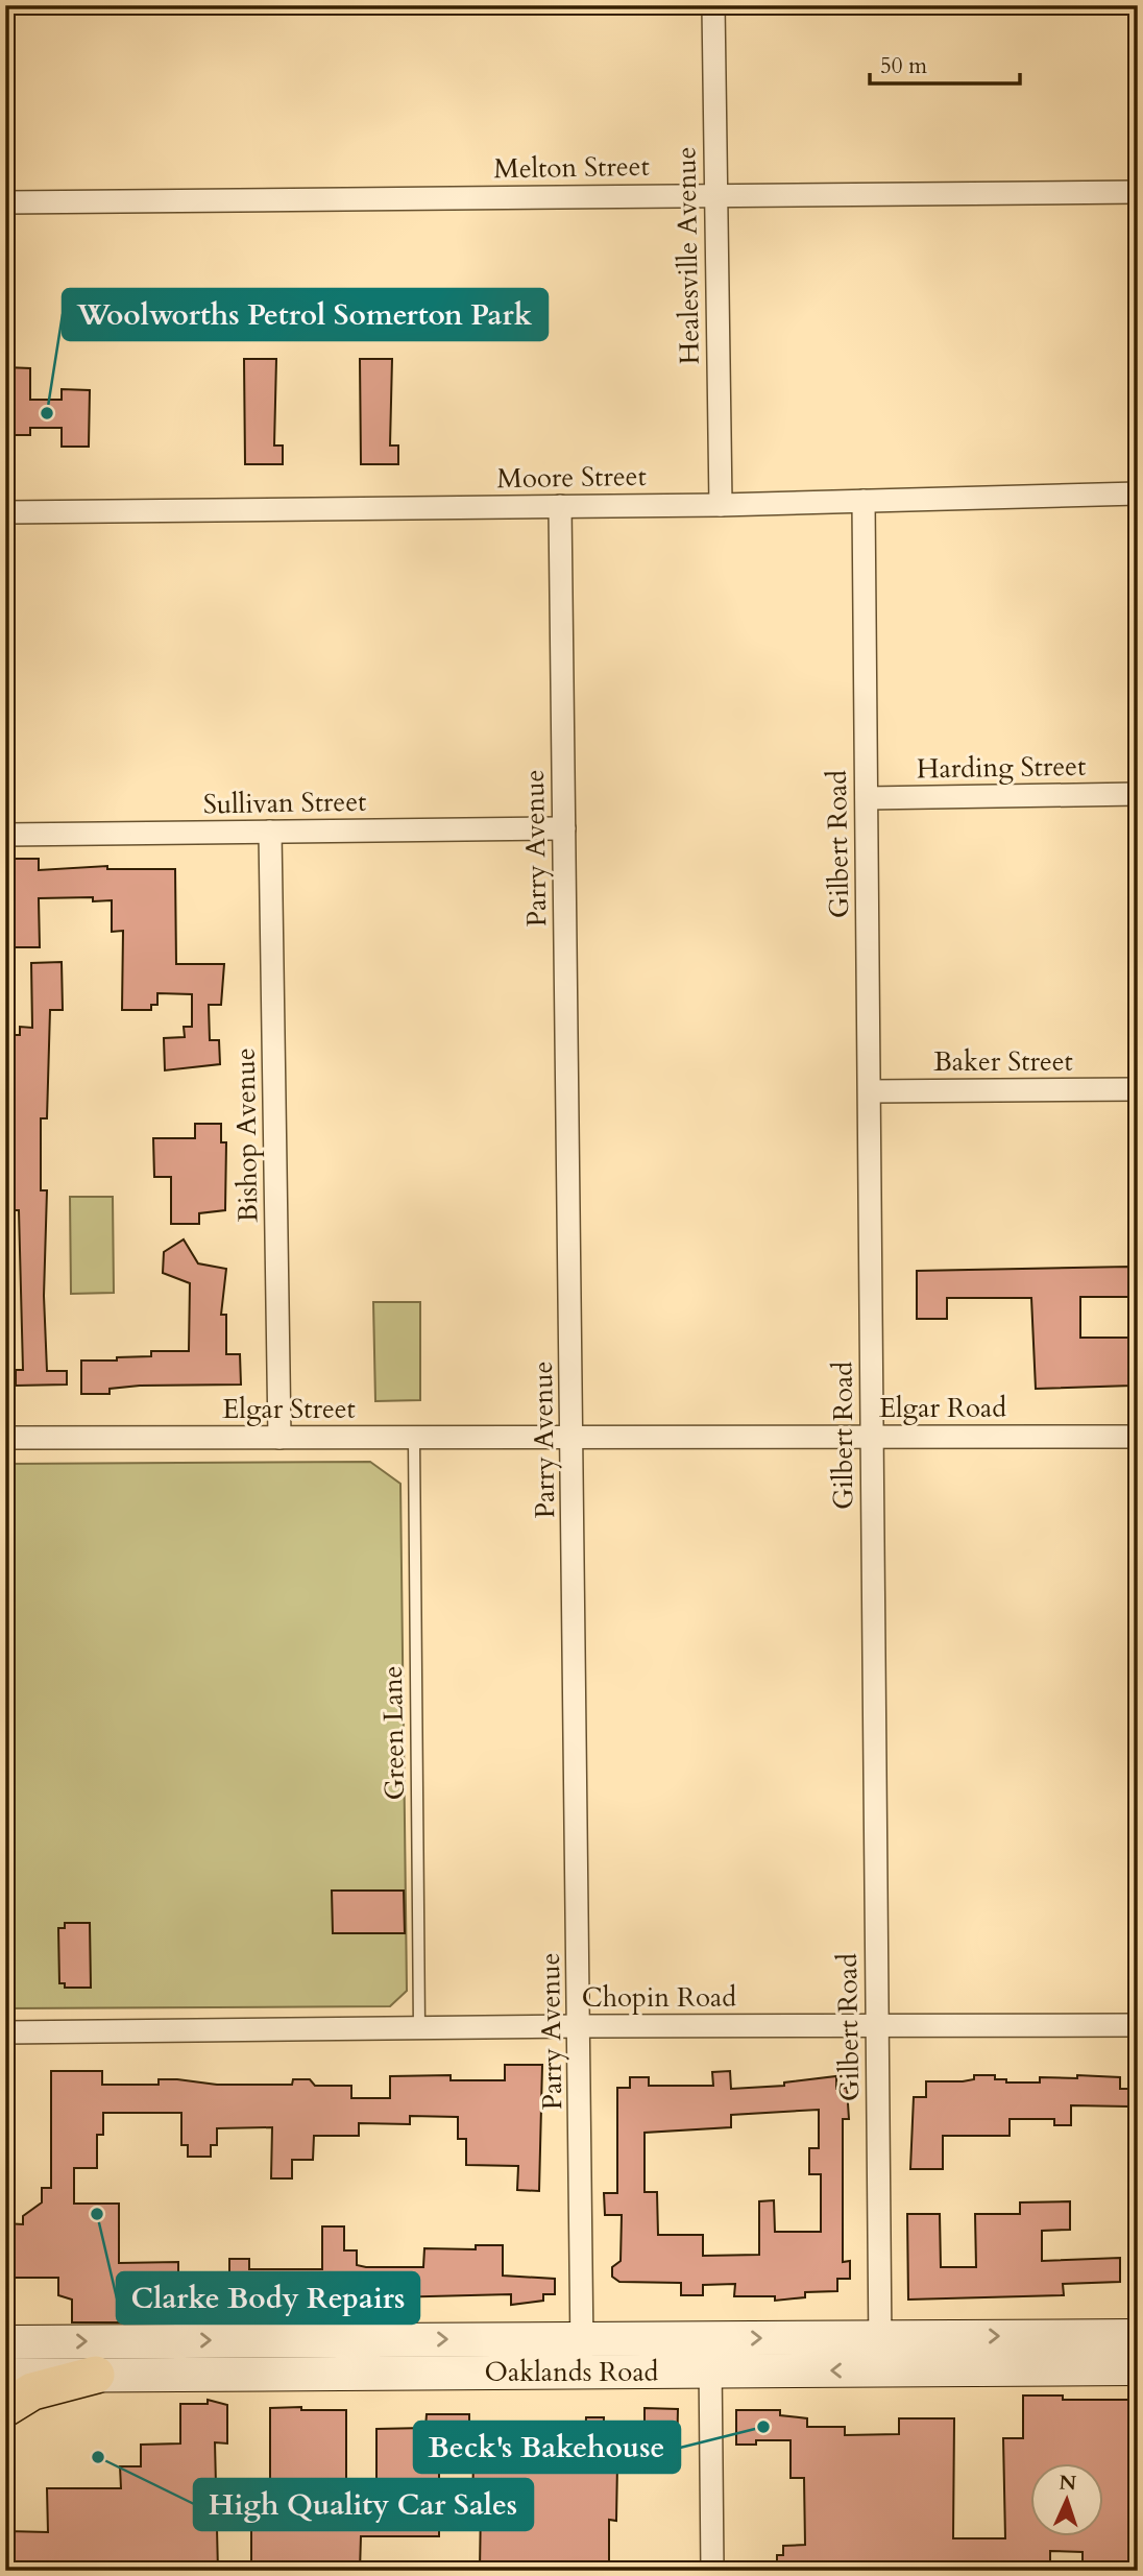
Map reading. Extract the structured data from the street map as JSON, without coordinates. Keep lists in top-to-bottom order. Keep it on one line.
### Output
{"streets":{"main road":["Oaklands Road"],"street":["Melton Street","Healesville Avenue","Moore Street","Harding Street","Sullivan Street","Gilbert Road","Parry Avenue","Baker Street","Bishop Avenue","Elgar Road","Elgar Street","Chopin Road"],"lane":["Green Lane"]},"crossings":[["Melton Street","Healesville Avenue"],["Healesville Avenue","Moore Street"],["Moore Street","Gilbert Road"],["Moore Street","Parry Avenue"],["Harding Street","Gilbert Road"],["Sullivan Street","Parry Avenue"],["Sullivan Street","Bishop Avenue"],["Gilbert Road","Baker Street"],["Gilbert Road","Elgar Road"],["Gilbert Road","Chopin Road"],["Gilbert Road","Oaklands Road"],["Parry Avenue","Elgar Road"],["Parry Avenue","Elgar Street"],["Parry Avenue","Chopin Road"],["Parry Avenue","Oaklands Road"],["Bishop Avenue","Elgar Street"],["Elgar Road","Elgar Street"],["Elgar Street","Green Lane"],["Green Lane","Chopin Road"]],"places":["Woolworths Petrol Somerton Park","Clarke Body Repairs","Beck's Bakehouse","High Quality Car Sales"],"scale_bar":"50 m","north":"top"}
